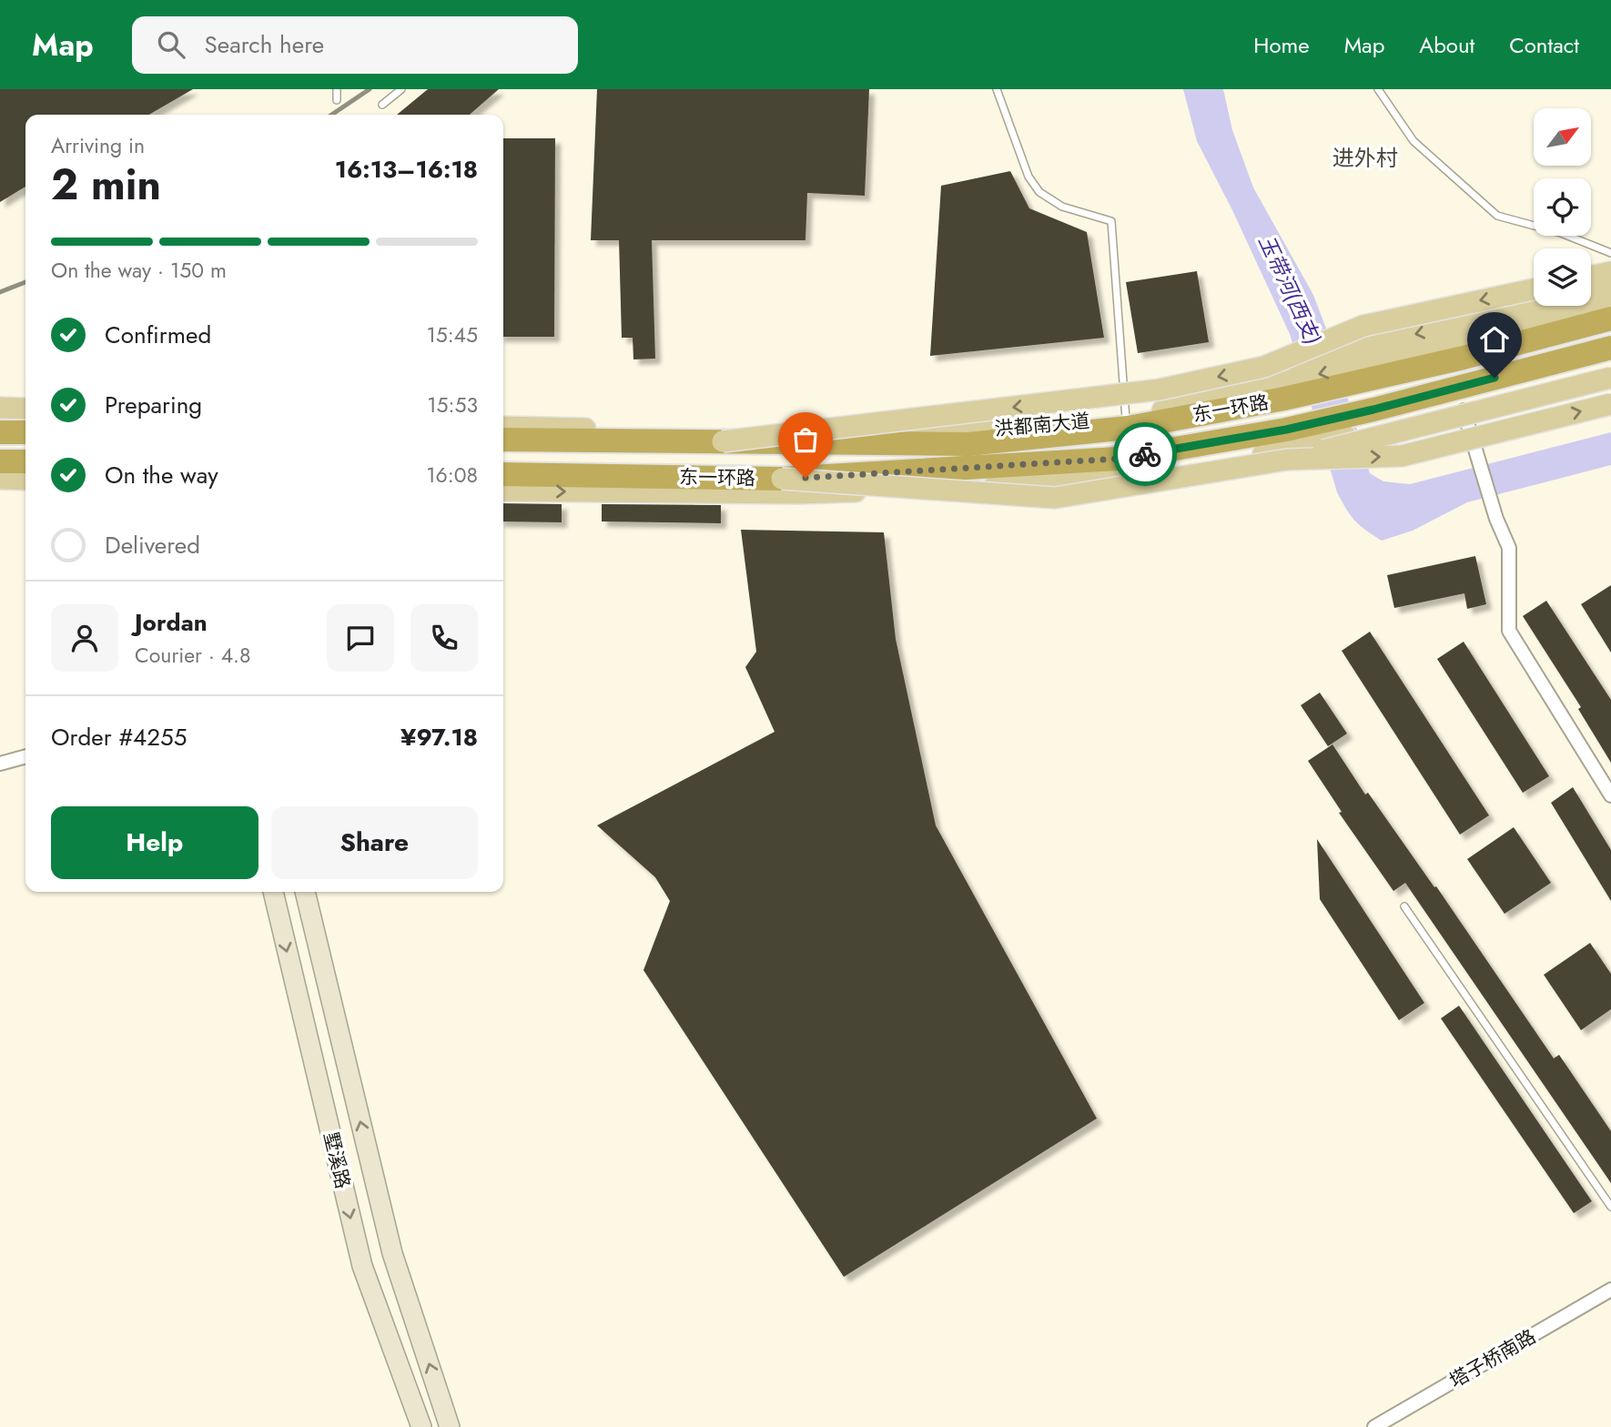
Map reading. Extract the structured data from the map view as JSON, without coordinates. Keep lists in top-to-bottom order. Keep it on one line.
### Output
{"streets":{"highway":["东一环路"],"main road":["洪都南大道"],"street":["墅溪路","塔子桥南路"]},"districts":["进外村"],"water":["玉带河(西支)"],"north":"top right","page":{"header":"Map","search":"Search here","nav":["Home","Map","About","Contact"],"heading":["2 min","Arriving in","16:13–16:18"],"panel":["Jordan","Courier · 4.8","Order #4255","¥97.18"],"bar":"On the way · 150 m","list":[["Confirmed","15:45"],["Preparing","15:53"],["On the way","16:08"],"Delivered"],"buttons":["Help","Share"]}}
